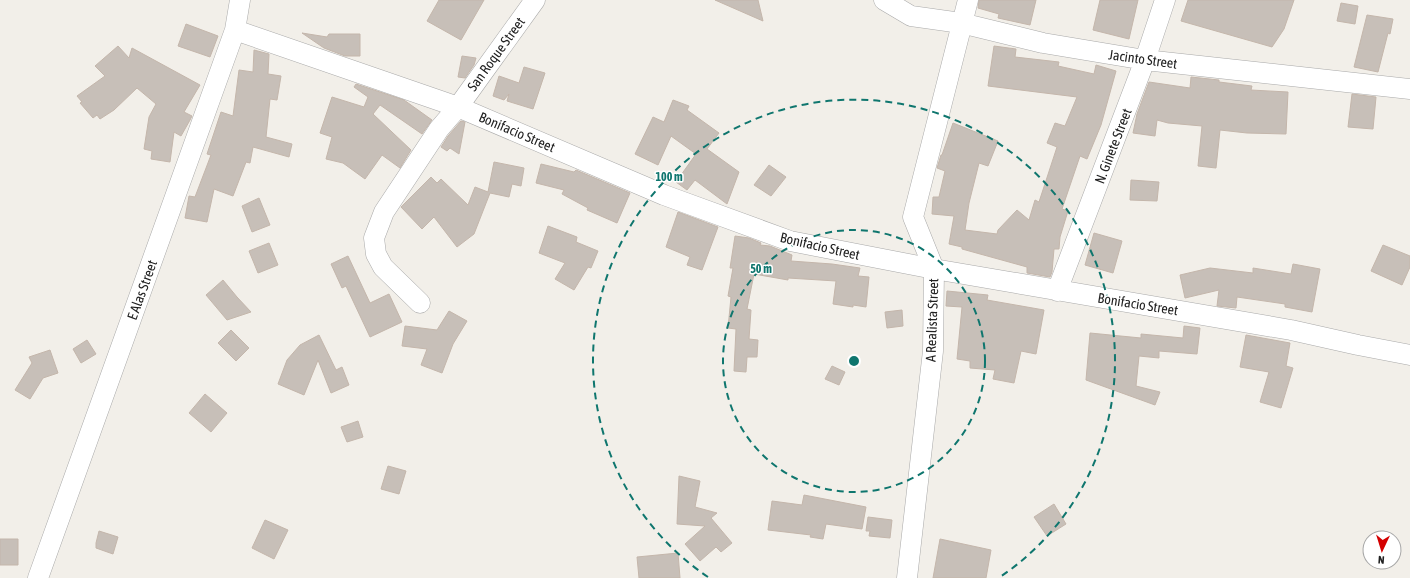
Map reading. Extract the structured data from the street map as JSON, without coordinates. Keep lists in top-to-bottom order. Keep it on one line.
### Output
{"streets":{"street":["San Roque Street","Jacinto Street","Bonifacio Street","N. Ginete Street","E Alas Street","A Realista Street"]},"crossings":[["San Roque Street","Bonifacio Street"],["Jacinto Street","N. Ginete Street"],["Jacinto Street","A Realista Street"],["Bonifacio Street","N. Ginete Street"],["Bonifacio Street","E Alas Street"],["Bonifacio Street","A Realista Street"]],"north":"bottom","rings":["100 m","50 m"]}
